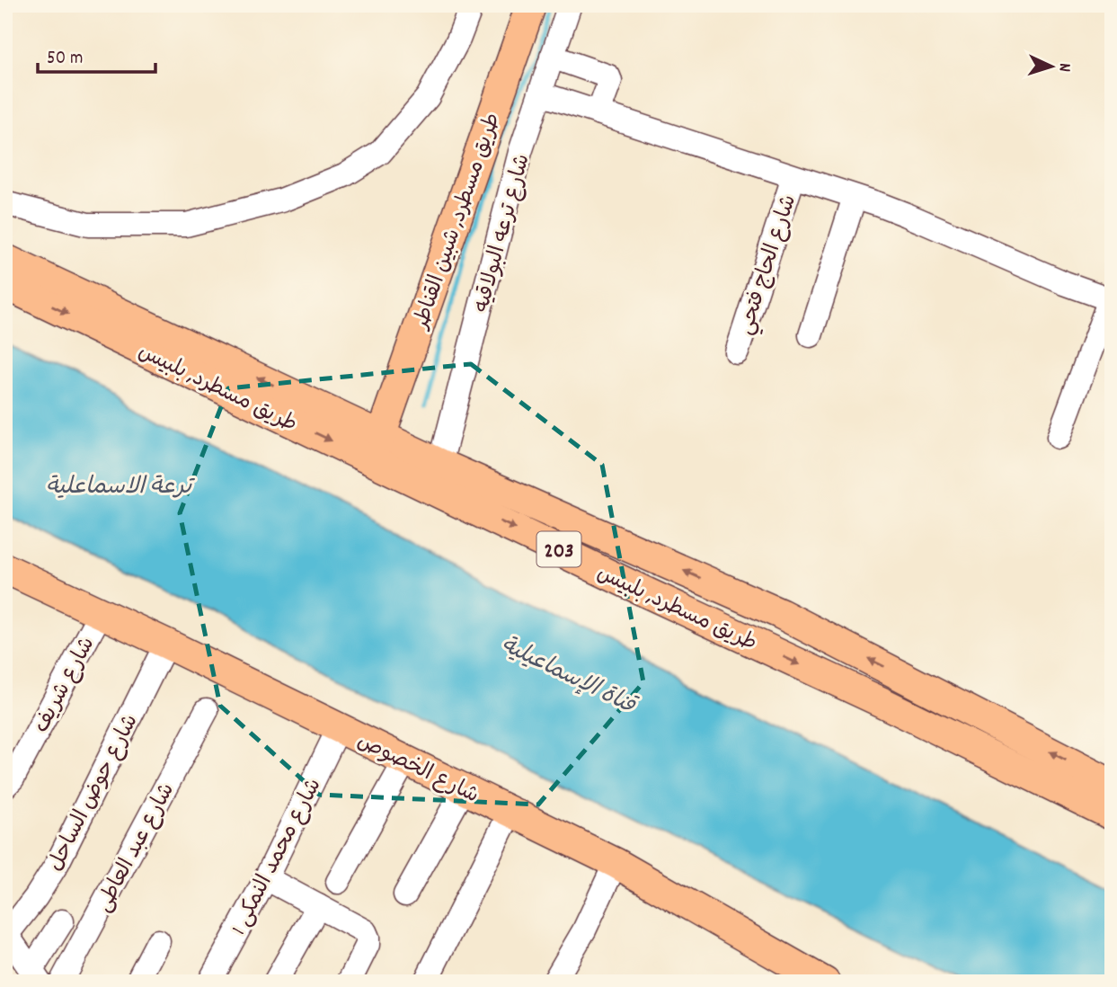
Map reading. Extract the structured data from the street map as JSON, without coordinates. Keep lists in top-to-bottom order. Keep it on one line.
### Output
{"streets":{"main road":["طريق مسطرد, شبين القناطر","طريق مسطرد, بلبيس","203","شارع الخصوص"],"street":["شارع ترعه البولاقيه","شارع الحاج فتحي","شارع شريف","شارع حوض الساحل","شارع عبد العاطى","شارع محمد النمكى 1"]},"crossings":[["طريق مسطرد, شبين القناطر","طريق مسطرد, بلبيس"],["شارع ترعه البولاقيه","طريق مسطرد, بلبيس"],["شارع شريف","شارع الخصوص"],["شارع الخصوص","شارع حوض الساحل"],["شارع الخصوص","شارع محمد النمكى 1"]],"water":["ترعة الاسماعلية","قناة الإسماعيلية"],"scale_bar":"50 m","north":"right"}
